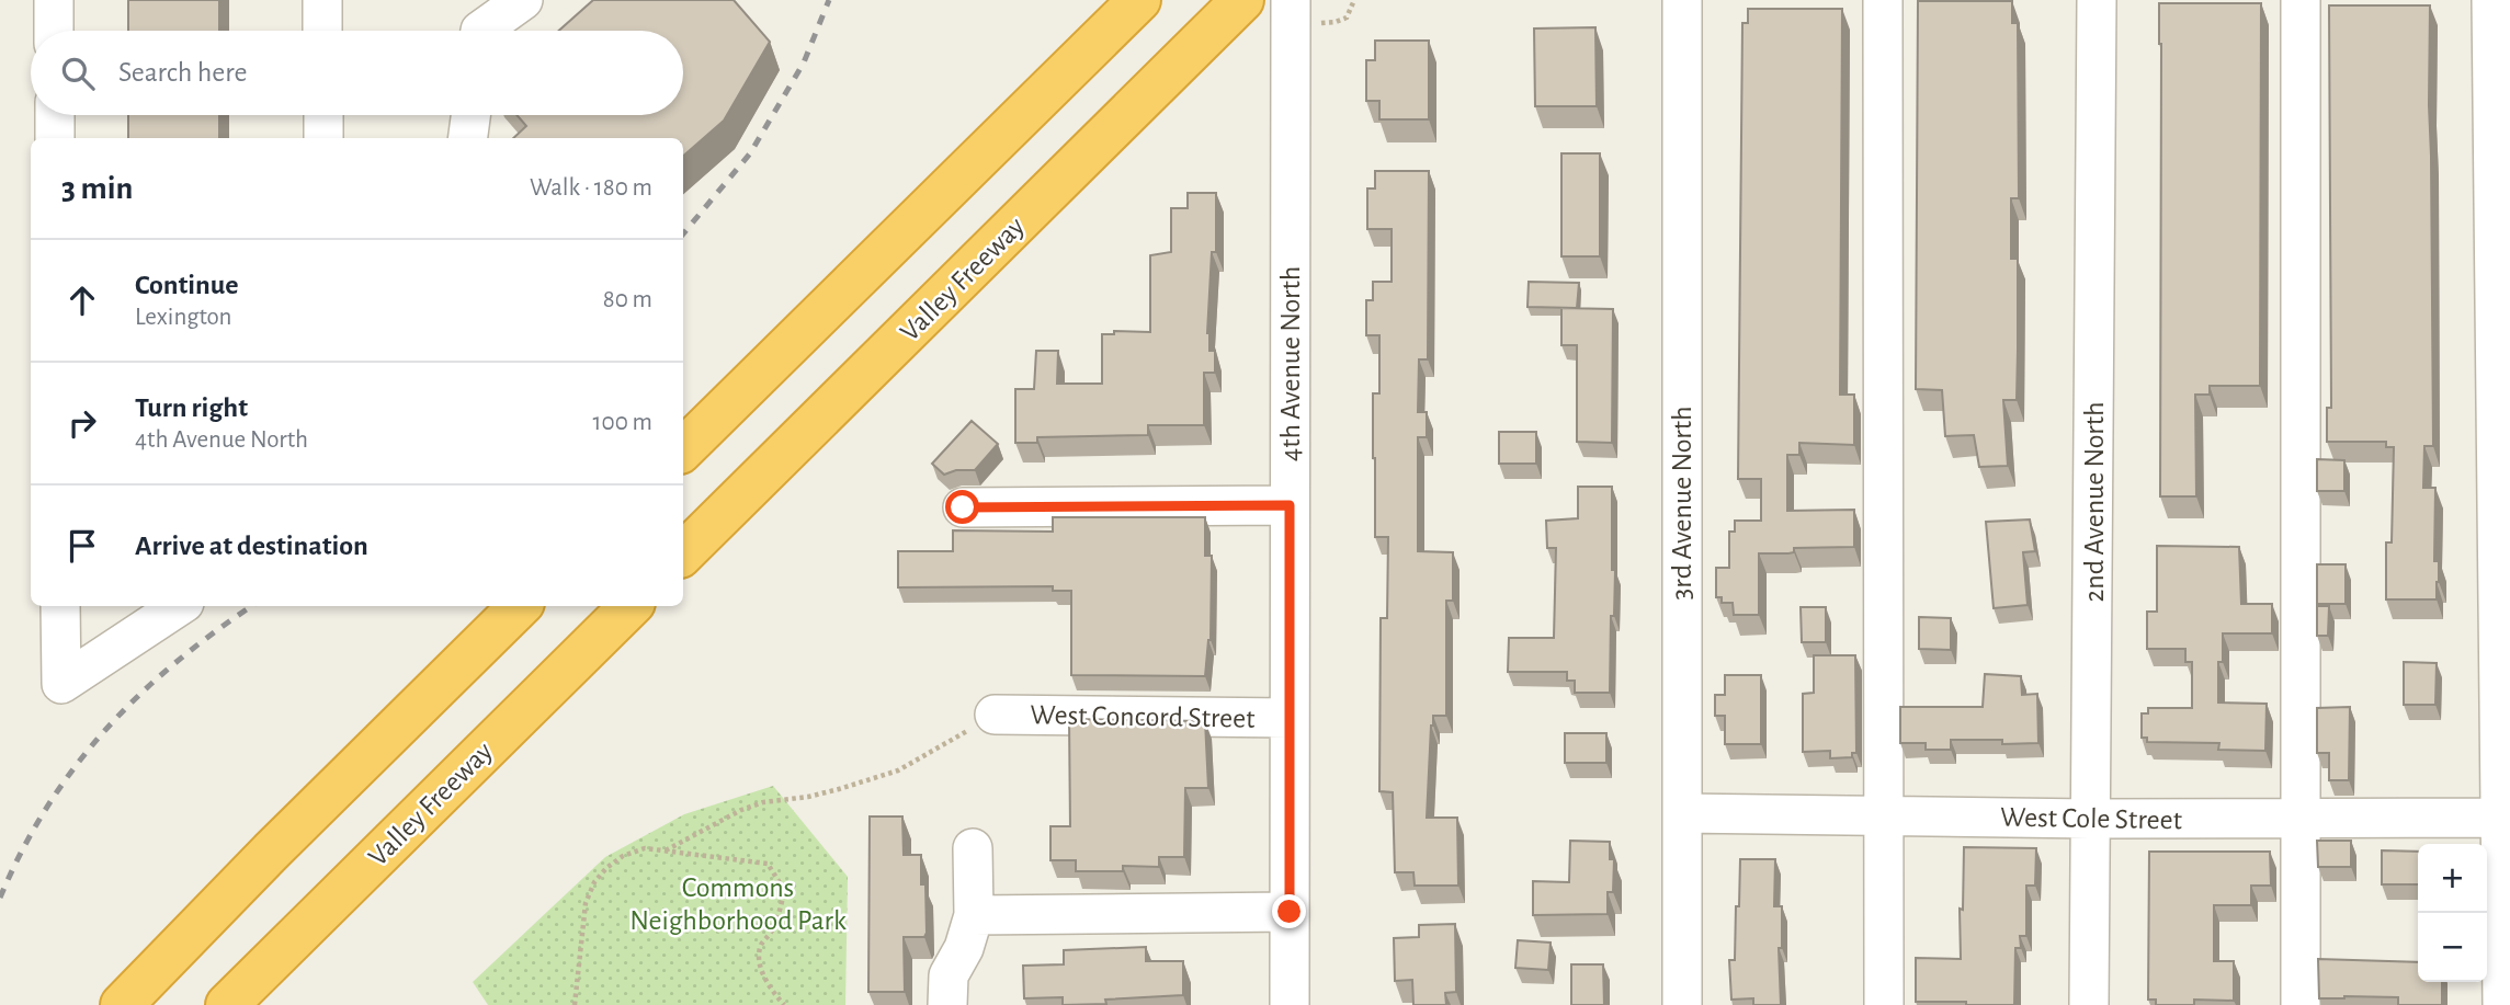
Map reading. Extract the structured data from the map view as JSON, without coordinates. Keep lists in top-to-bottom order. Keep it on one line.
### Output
{"streets":{"highway":["Valley Freeway"],"street":["4th Avenue North","2nd Avenue North","3rd Avenue North","West Concord Street","West Cole Street"]},"crossings":[["4th Avenue North","West Concord Street"],["2nd Avenue North","West Cole Street"],["3rd Avenue North","West Cole Street"]],"parks":["Commons Neighborhood Park"],"page":{"search":"Search here","heading":["3 min","Walk · 180 m"],"list":[["Continue","Lexington","80 m"],["Turn right","4th Avenue North","100 m"],"Arrive at destination"],"map_buttons":["+","−"]}}
